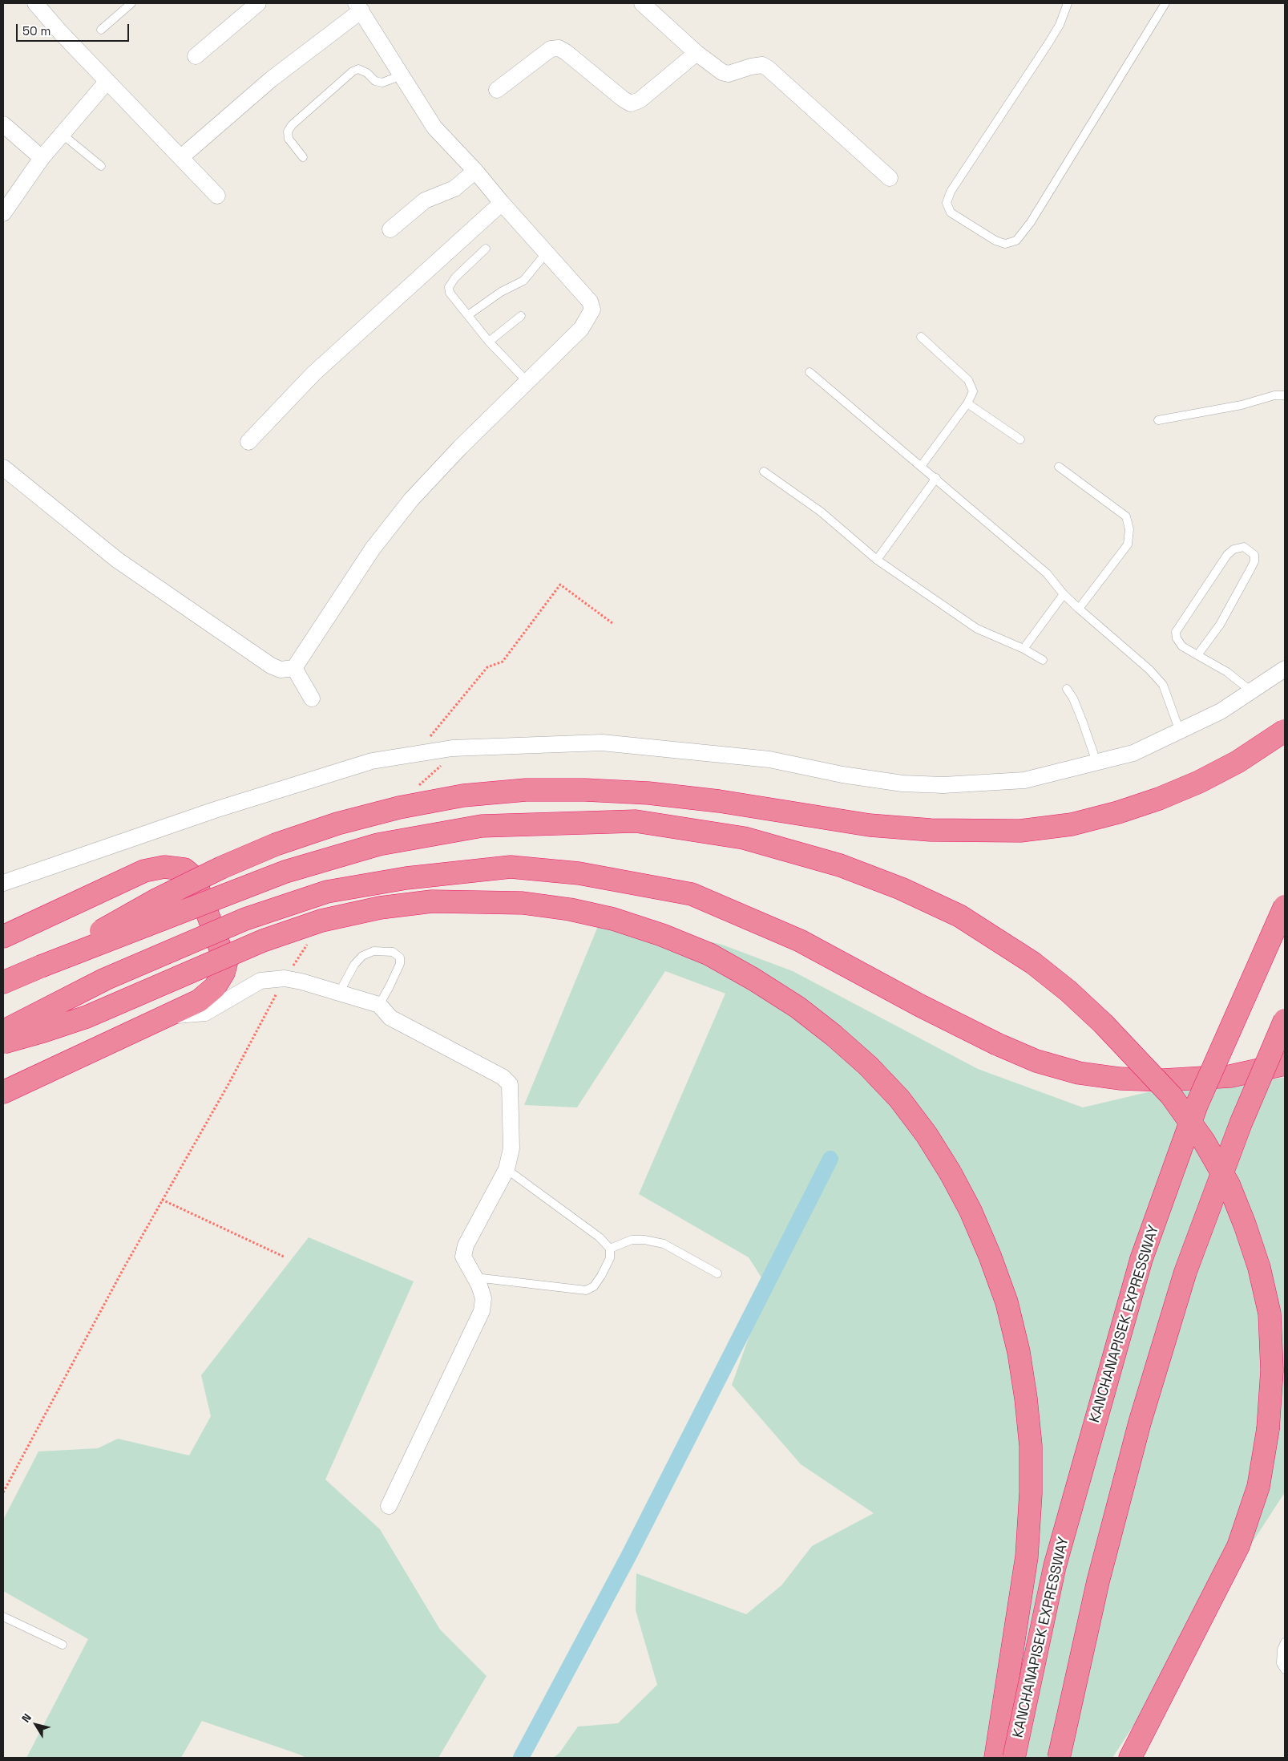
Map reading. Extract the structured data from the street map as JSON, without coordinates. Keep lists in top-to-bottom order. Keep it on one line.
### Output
{"streets":{"highway":["KANCHANAPISEK EXPRESSWAY"]},"scale_bar":"50 m","north":"top left"}
